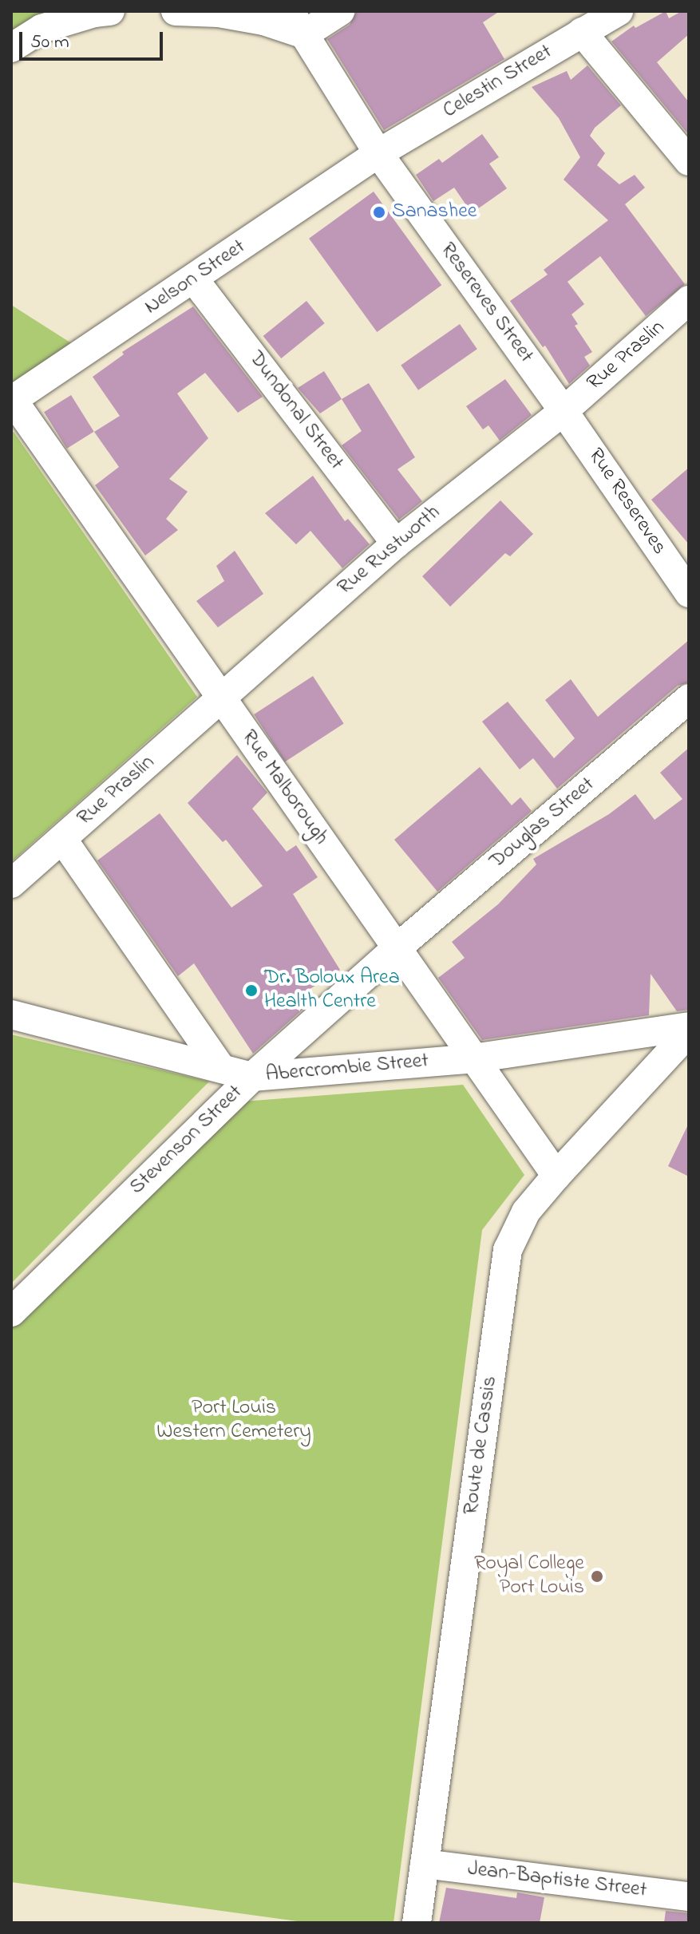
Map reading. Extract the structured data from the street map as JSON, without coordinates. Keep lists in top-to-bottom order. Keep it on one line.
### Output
{"streets":{"street":["Celestin Street","Nelson Street","Resereves Street","Rue Praslin","Dundonal Street","Rue Resereves","Rue Rustworth","Rue Malborough","Douglas Street","Abercrombie Street","Stevenson Street","Route de Cassis","Jean-Baptiste Street"]},"crossings":[["Celestin Street","Nelson Street"],["Celestin Street","Resereves Street"],["Nelson Street","Resereves Street"],["Nelson Street","Dundonal Street"],["Nelson Street","Rue Malborough"],["Resereves Street","Rue Praslin"],["Resereves Street","Rue Resereves"],["Resereves Street","Rue Rustworth"],["Rue Praslin","Rue Resereves"],["Rue Praslin","Rue Rustworth"],["Rue Praslin","Rue Malborough"],["Dundonal Street","Rue Rustworth"],["Rue Resereves","Rue Rustworth"],["Rue Rustworth","Rue Malborough"],["Rue Malborough","Douglas Street"],["Rue Malborough","Abercrombie Street"],["Rue Malborough","Stevenson Street"],["Rue Malborough","Route de Cassis"],["Douglas Street","Stevenson Street"],["Abercrombie Street","Stevenson Street"],["Route de Cassis","Jean-Baptiste Street"]],"parks":["Port Louis Western Cemetery"],"places":["Sanashee","Dr. Boloux Area Health Centre","Royal College Port Louis"],"scale_bar":"50 m"}
